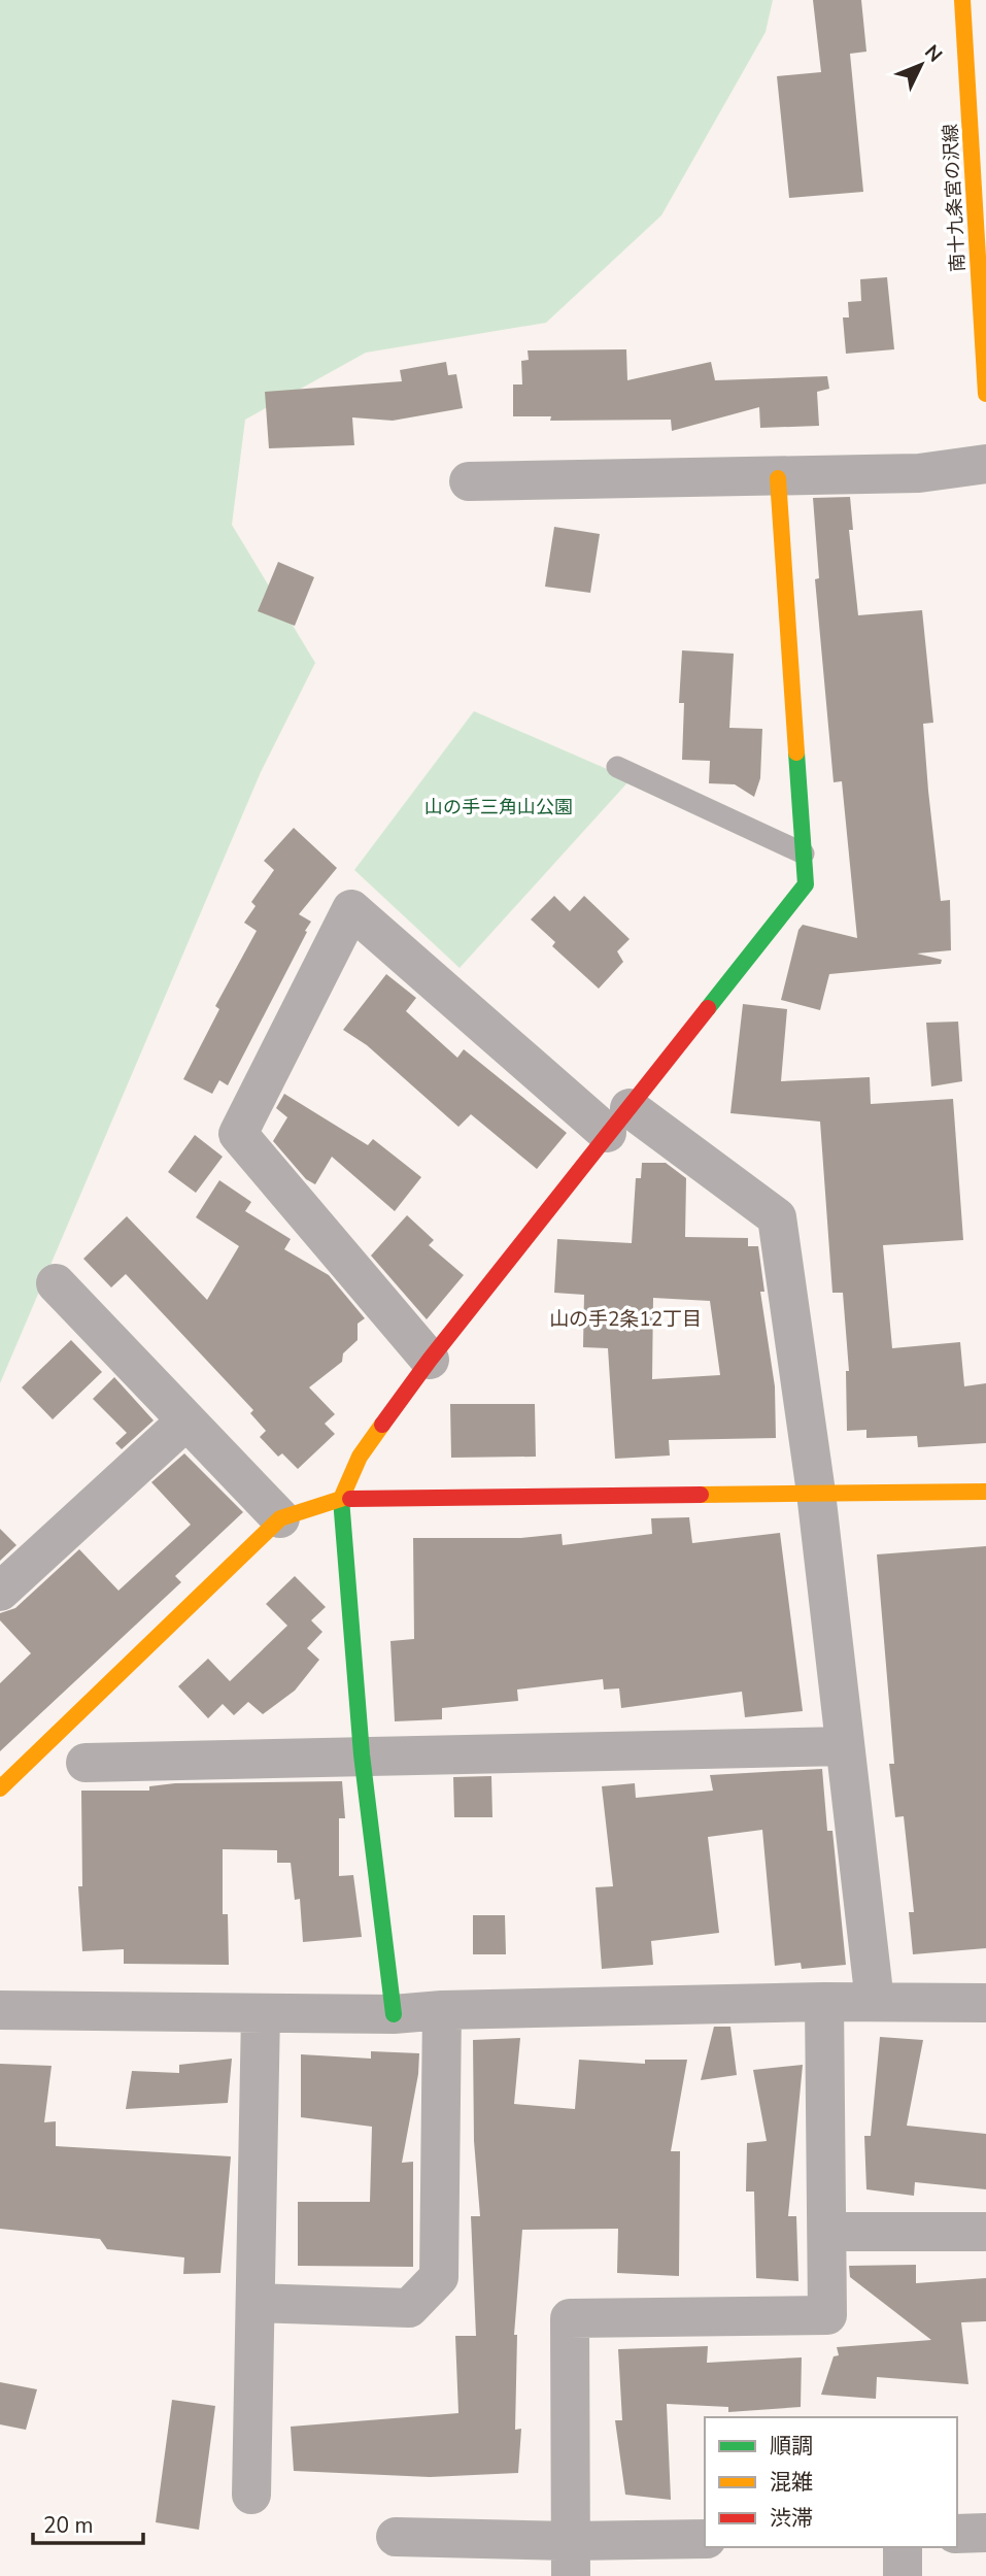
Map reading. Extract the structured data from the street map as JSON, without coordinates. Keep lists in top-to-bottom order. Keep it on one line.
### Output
{"streets":{"street":["南十九条宮の沢線"]},"districts":["山の手2条12丁目"],"parks":["山の手三角山公園"],"legend":["順調","混雑","渋滞"],"scale_bar":"20 m","north":"top right"}
